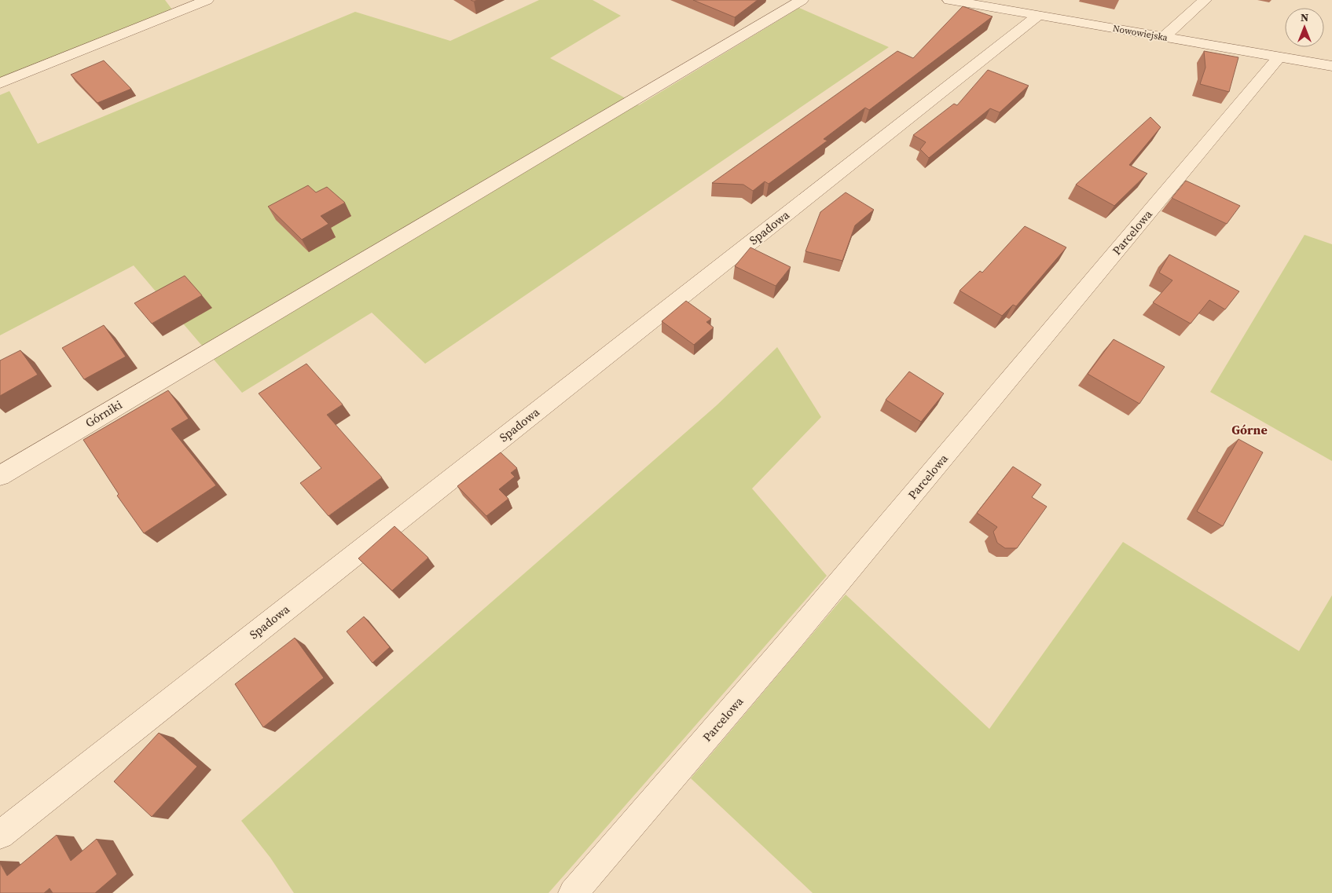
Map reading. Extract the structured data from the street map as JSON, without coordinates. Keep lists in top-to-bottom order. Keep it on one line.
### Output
{"streets":{"street":["Nowowiejska","Spadowa","Parcelowa","Górniki"]},"crossings":[["Nowowiejska","Spadowa"],["Nowowiejska","Parcelowa"]],"districts":["Górne"],"north":"top"}
